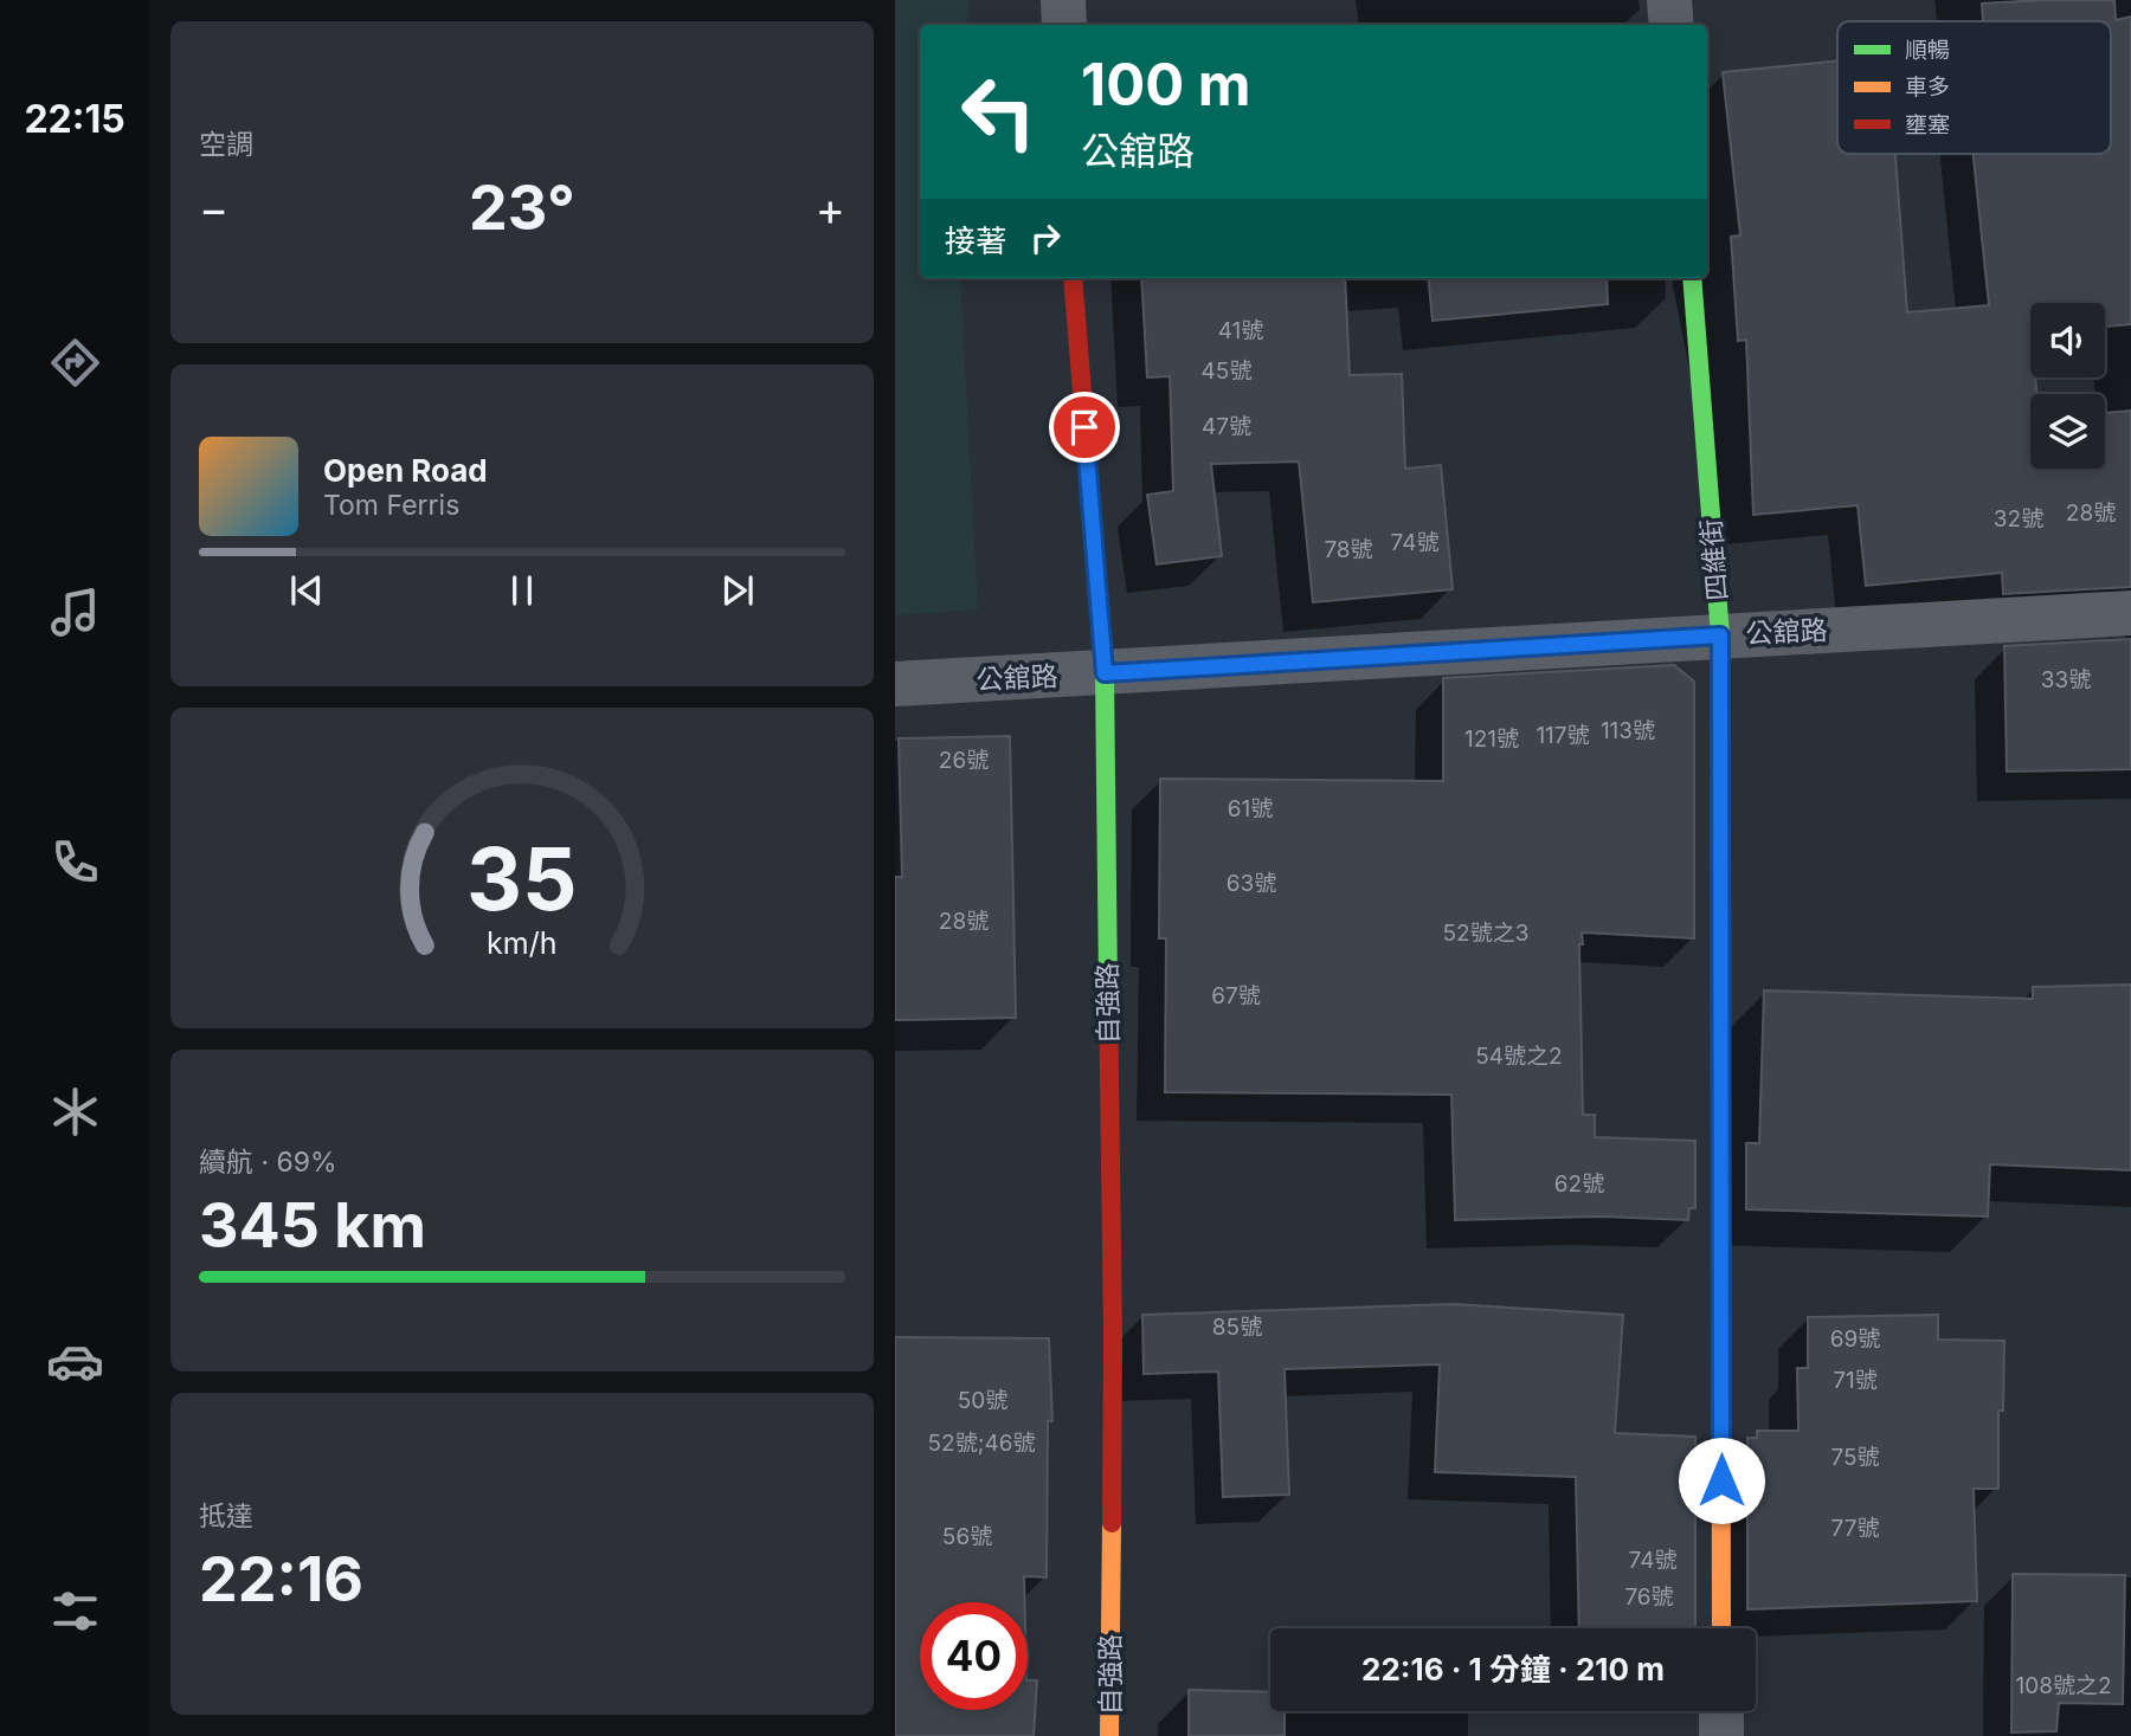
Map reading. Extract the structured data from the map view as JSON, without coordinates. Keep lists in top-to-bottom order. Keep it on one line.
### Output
{"streets":{"street":["四維街","公舘路","自強路"]},"crossings":[["四維街","公舘路"],["公舘路","自強路"]],"house_numbers":["41號","45號","47號","28號","32號","74號","78號","33號","113號","117號","121號","26號","61號","63號","28號","52號之3","67號","54號之2","62號","85號","69號","71號","50號","52號;46號","75號","77號","56號","74號","76號","108號之2"],"legend":["順暢","車多","壅塞"],"page":{"tabs":"22:15","tile":["空調",["續航 · 69%","345 km"],["抵達","22:16"]],"turn":["100 m","公舘路"],"heat":["−","23°","+"],"then":"接著","song":["Open Road","Tom Ferris"],"limit":"40","trip":"22:16 · 1 分鐘 · 210 m","gauge":["35","km/h"]}}
